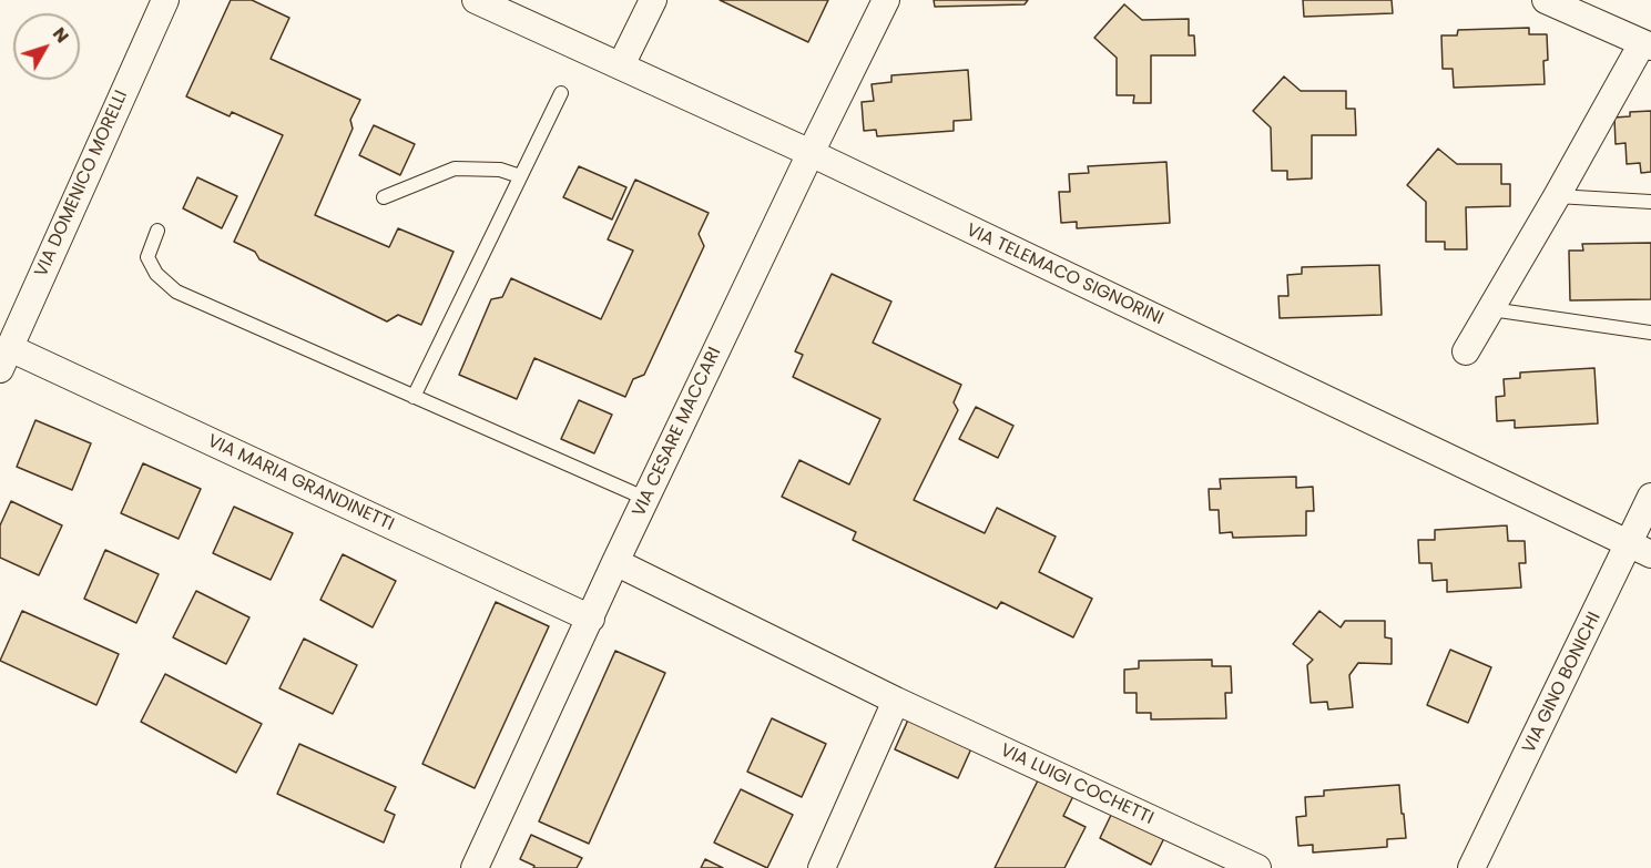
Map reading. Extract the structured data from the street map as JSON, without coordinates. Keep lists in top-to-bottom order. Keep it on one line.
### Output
{"streets":{"street":["VIA DOMENICO MORELLI","VIA TELEMACO SIGNORINI","VIA CESARE MACCARI","VIA MARIA GRANDINETTI","VIA GINO BONICHI","VIA LUIGI COCHETTI"]},"crossings":[["VIA DOMENICO MORELLI","VIA MARIA GRANDINETTI"],["VIA TELEMACO SIGNORINI","VIA CESARE MACCARI"],["VIA TELEMACO SIGNORINI","VIA GINO BONICHI"],["VIA CESARE MACCARI","VIA MARIA GRANDINETTI"],["VIA CESARE MACCARI","VIA LUIGI COCHETTI"]],"north":"top right"}
